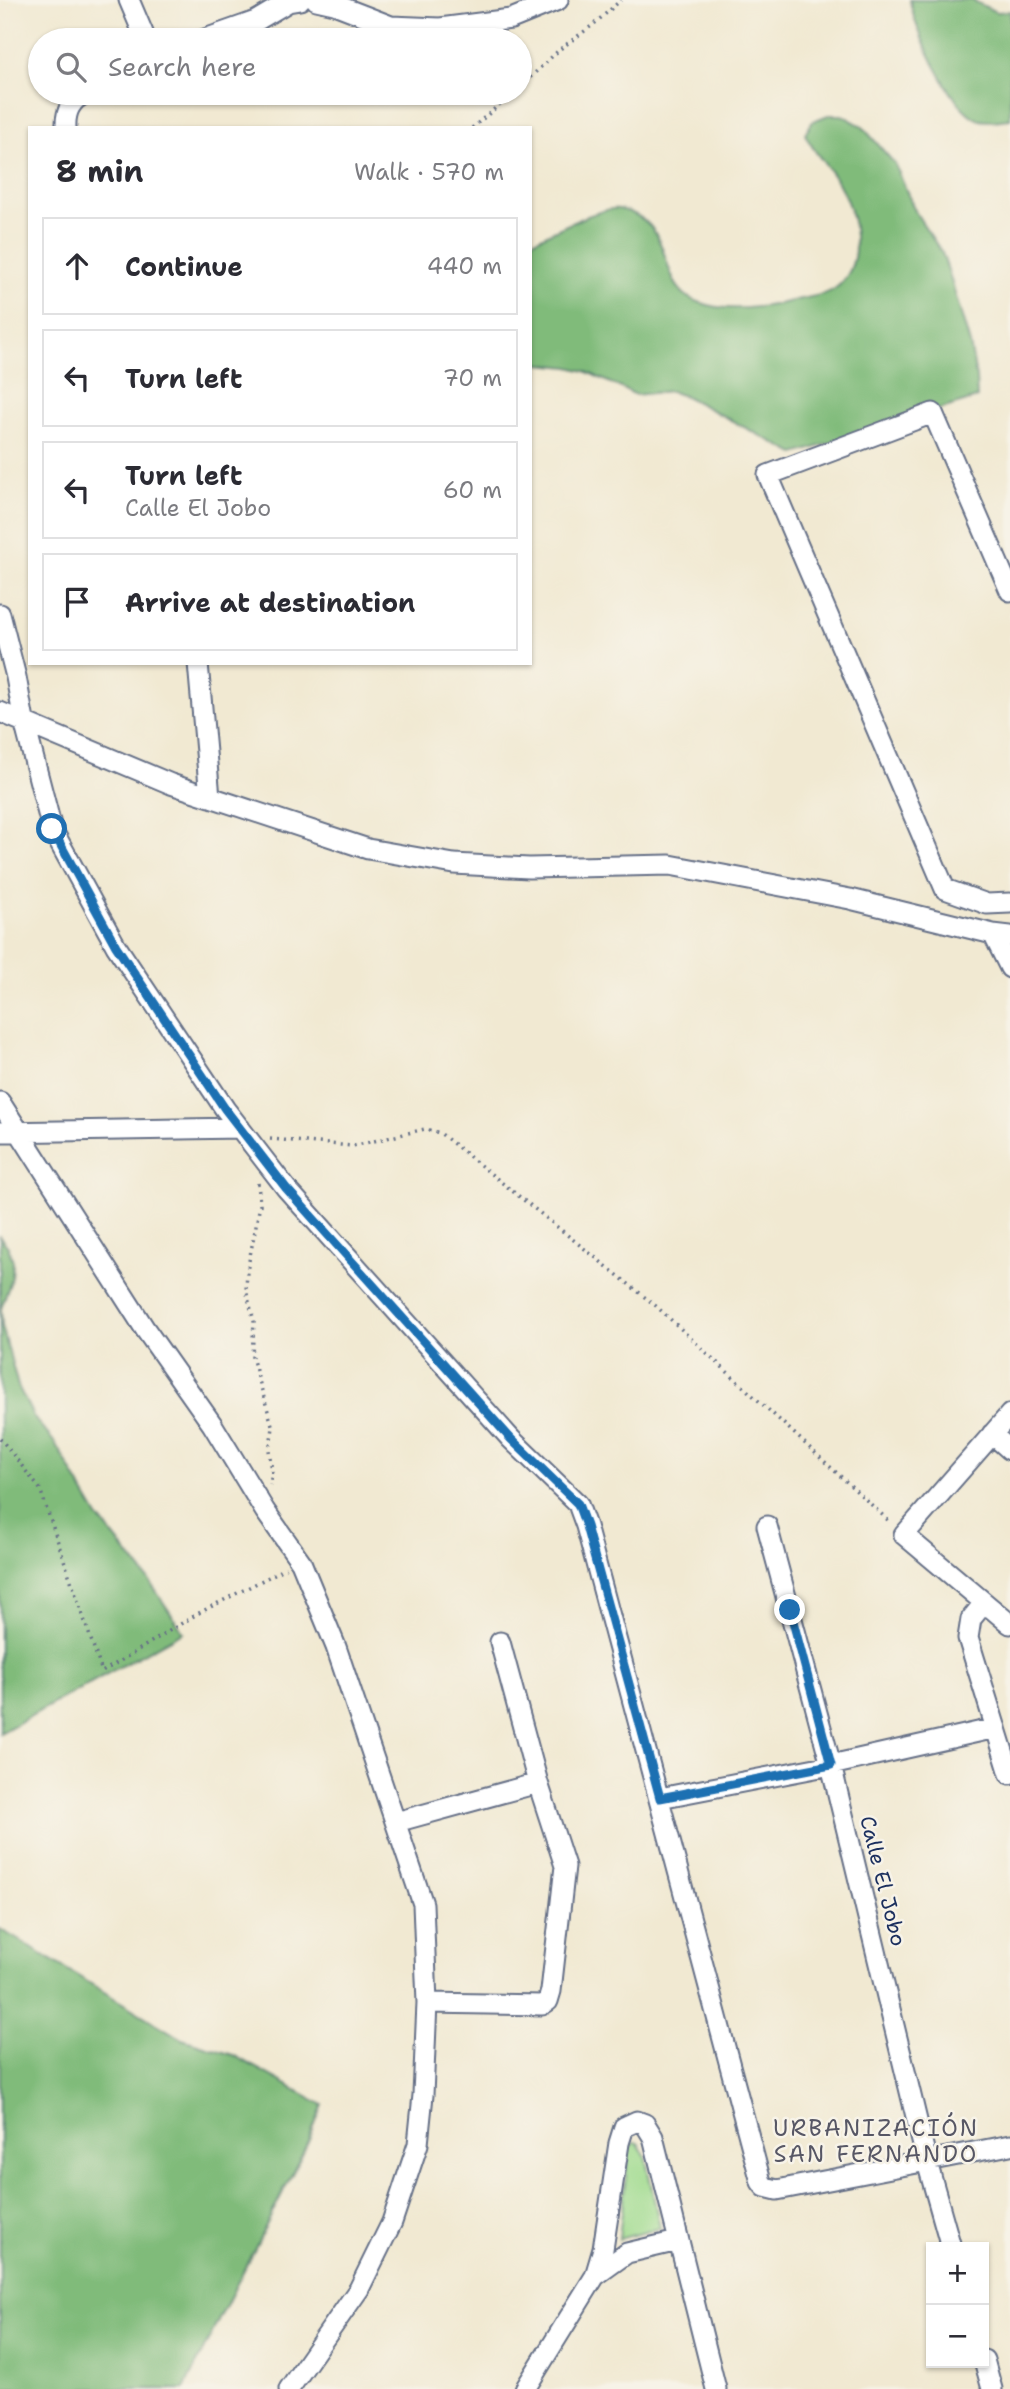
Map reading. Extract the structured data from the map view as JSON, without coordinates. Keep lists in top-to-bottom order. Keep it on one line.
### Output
{"streets":{"street":["Calle El Jobo"]},"districts":["URBANIZACIÓN SAN FERNANDO"],"page":{"search":"Search here","heading":["8 min","Walk · 570 m"],"list":[["Continue","440 m"],["Turn left","70 m"],["Turn left","Calle El Jobo","60 m"],"Arrive at destination"],"map_buttons":["+","−"]}}
